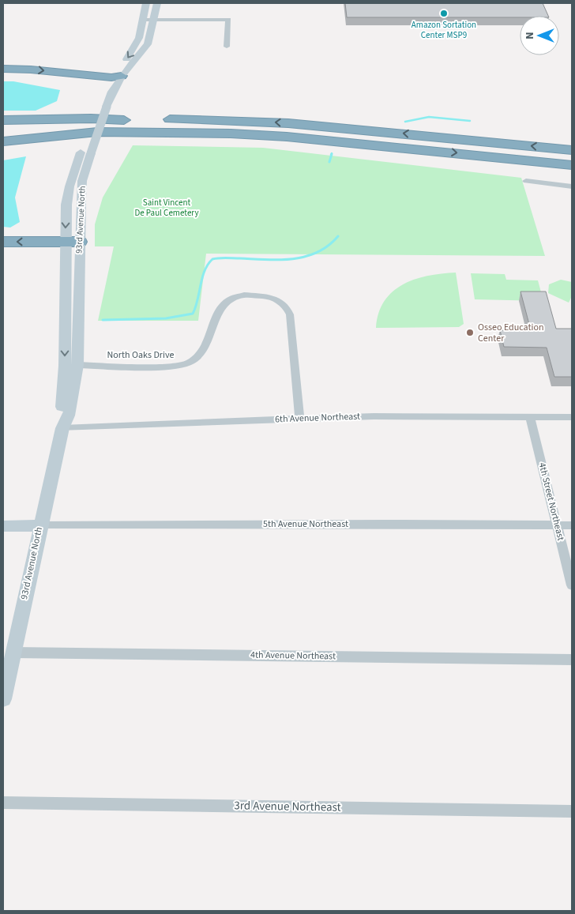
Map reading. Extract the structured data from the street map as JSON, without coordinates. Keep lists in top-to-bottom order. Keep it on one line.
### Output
{"streets":{"street":["93rd Avenue North","North Oaks Drive","6th Avenue Northeast","4th Street Northeast","5th Avenue Northeast","4th Avenue Northeast","3rd Avenue Northeast"]},"crossings":[["93rd Avenue North","North Oaks Drive"],["93rd Avenue North","6th Avenue Northeast"],["93rd Avenue North","5th Avenue Northeast"],["93rd Avenue North","4th Avenue Northeast"],["North Oaks Drive","6th Avenue Northeast"],["6th Avenue Northeast","4th Street Northeast"],["4th Street Northeast","5th Avenue Northeast"]],"parks":["Saint Vincent De Paul Cemetery"],"places":["Amazon Sortation Center MSP9","Osseo Education Center"],"north":"left"}
